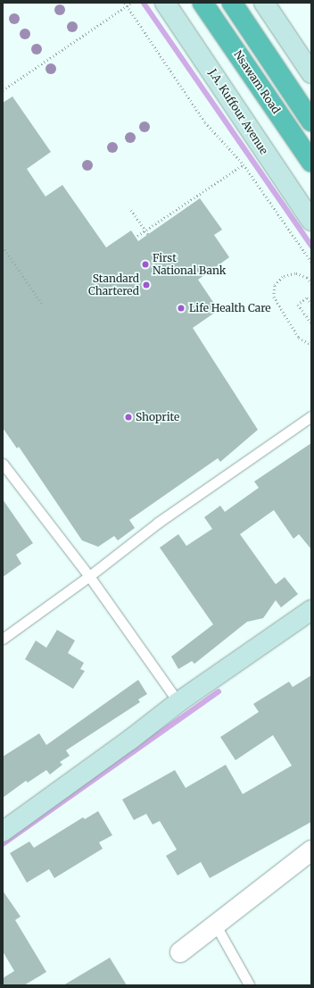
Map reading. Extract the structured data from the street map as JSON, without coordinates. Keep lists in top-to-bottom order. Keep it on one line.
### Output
{"streets":{"highway":["Nsawam Road"],"main road":["J.A. Kuffour Avenue"]},"places":["First National Bank","Standard Chartered","Life Health Care","Shoprite"]}
